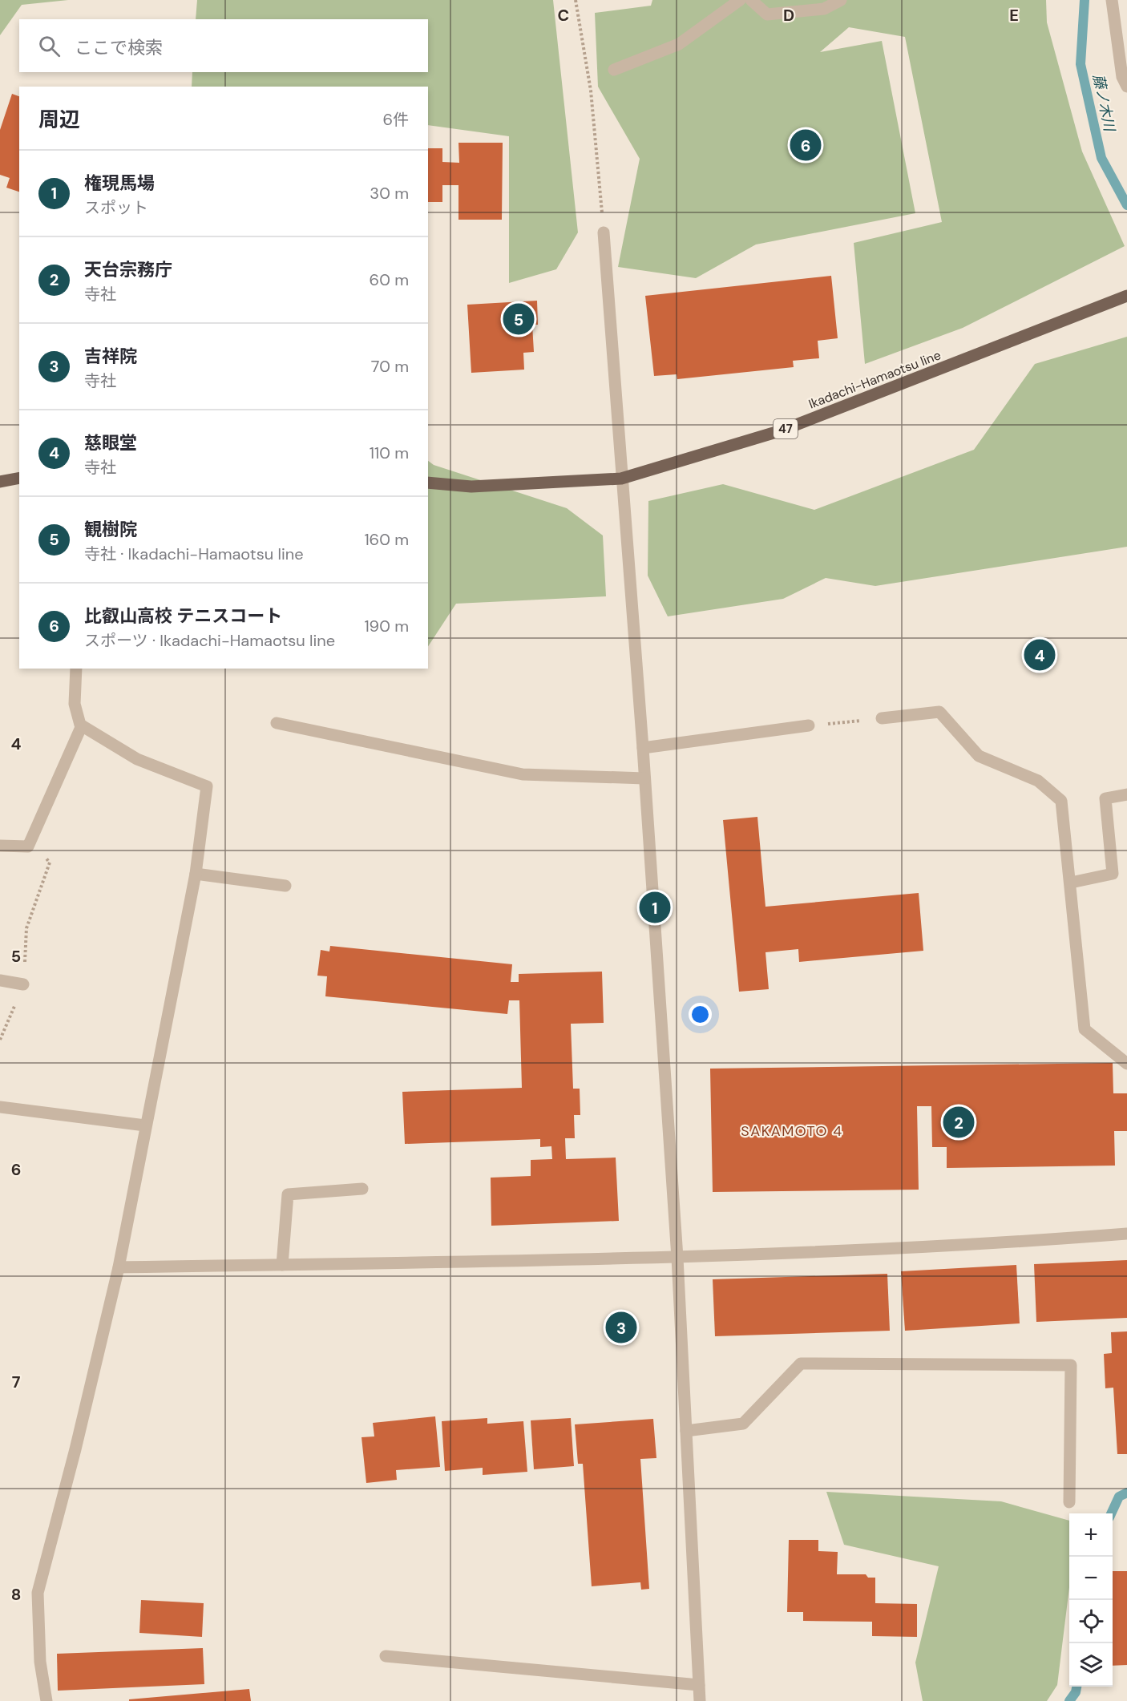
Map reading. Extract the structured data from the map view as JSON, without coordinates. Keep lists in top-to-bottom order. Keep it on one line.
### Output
{"streets":{"main road":["Ikadachi-Hamaotsu line","47"]},"districts":["SAKAMOTO 4"],"water":["藤ノ木川"],"page":{"search":"ここで検索","heading":["周辺","6件"],"pins":["6","5","4","1","2","3"],"list":[{"mark":"1","name":"権現馬場","note":"スポット","value":"30 m"},{"mark":"2","name":"天台宗務庁","note":"寺社","value":"60 m"},{"mark":"3","name":"吉祥院","note":"寺社","value":"70 m"},{"mark":"4","name":"慈眼堂","note":"寺社","value":"110 m"},{"mark":"5","name":"観樹院","note":"寺社 · Ikadachi-Hamaotsu line","value":"160 m"},{"mark":"6","name":"比叡山高校 テニスコート","note":"スポーツ · Ikadachi-Hamaotsu line","value":"190 m"}],"map_buttons":["+","−"]},"grid":{"columns":["C","D","E"],"rows":["4","5","6","7","8"]}}
